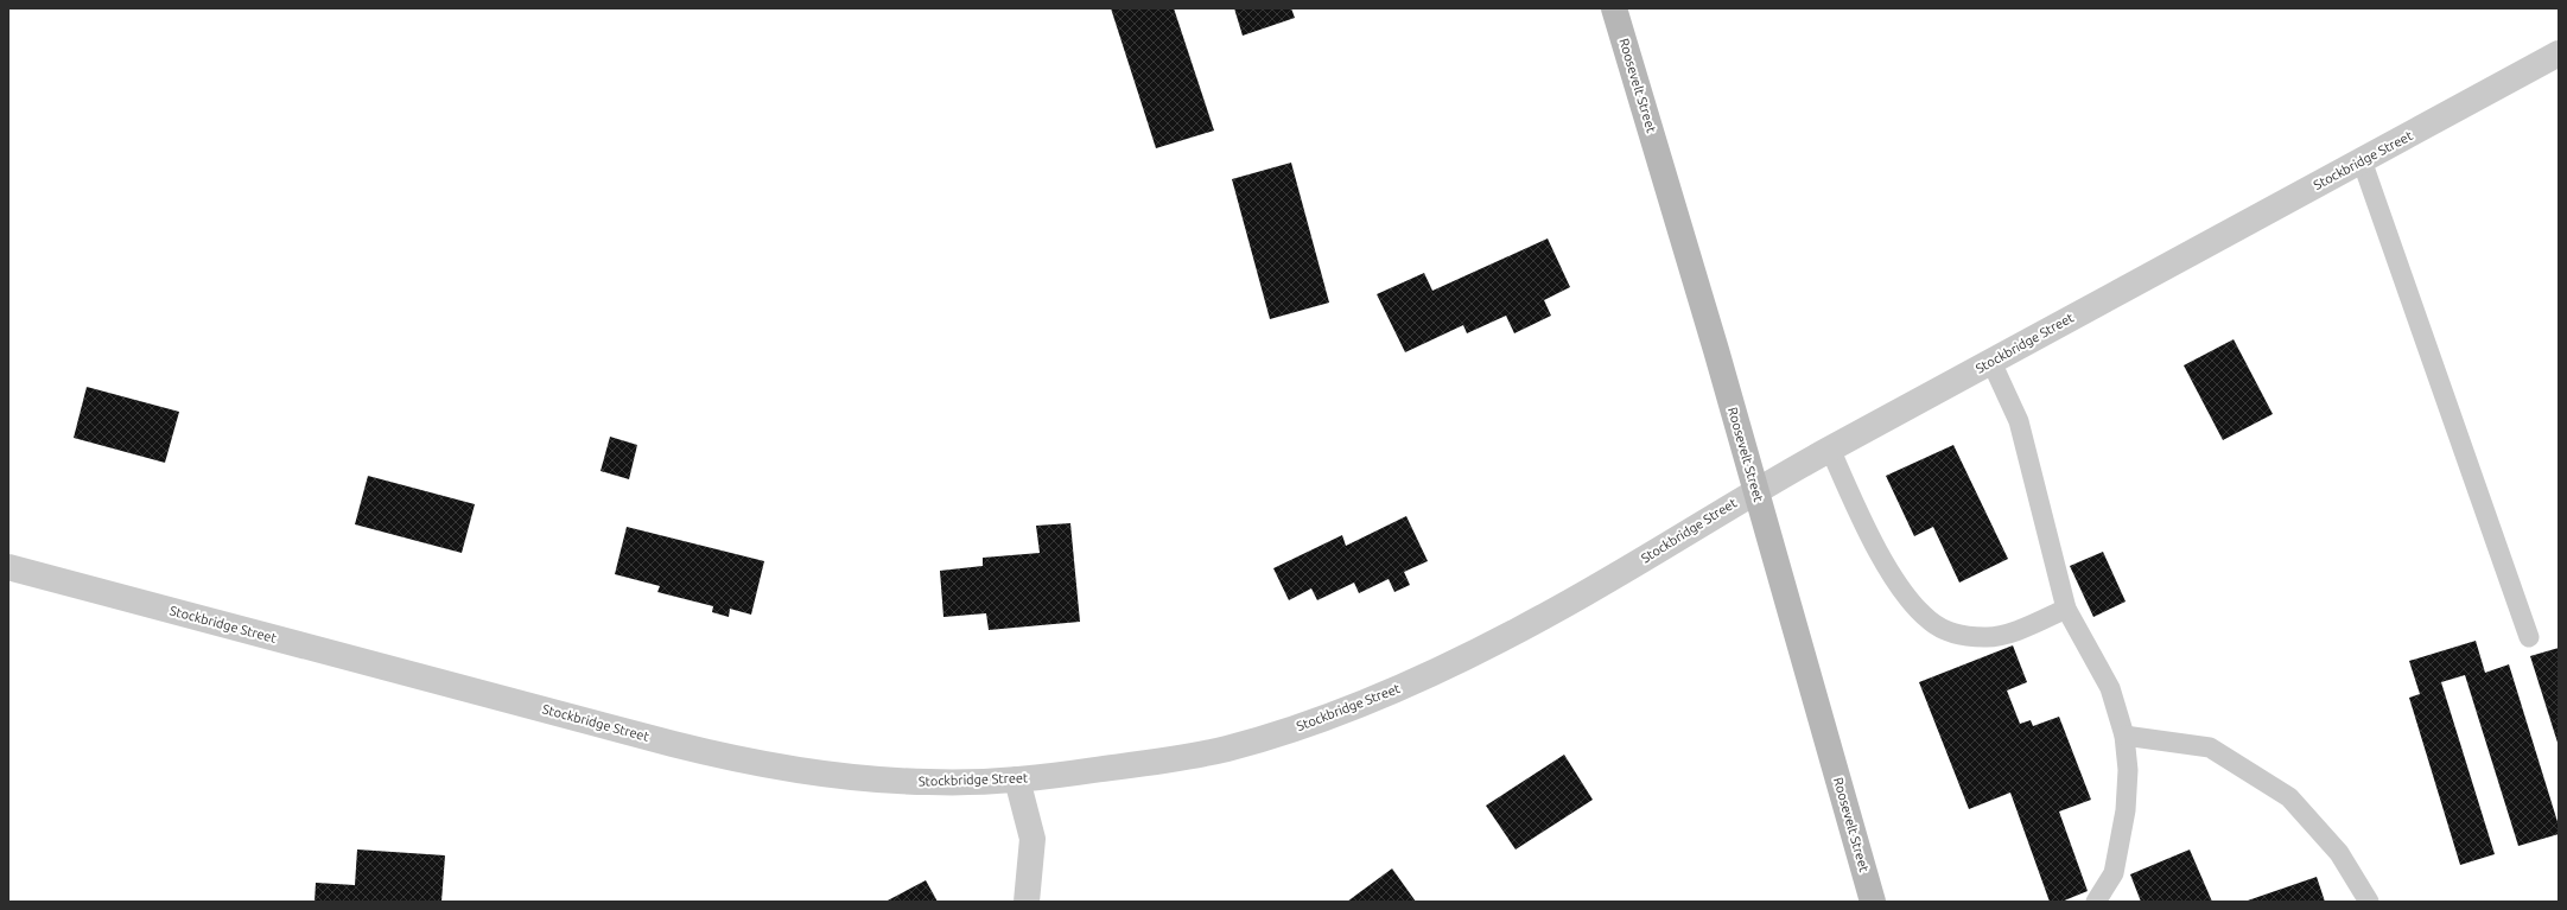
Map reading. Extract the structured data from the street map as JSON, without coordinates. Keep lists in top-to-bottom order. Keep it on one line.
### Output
{"streets":{"main road":["Roosevelt Street"],"street":["Stockbridge Street"]},"crossings":[["Roosevelt Street","Stockbridge Street"]]}
